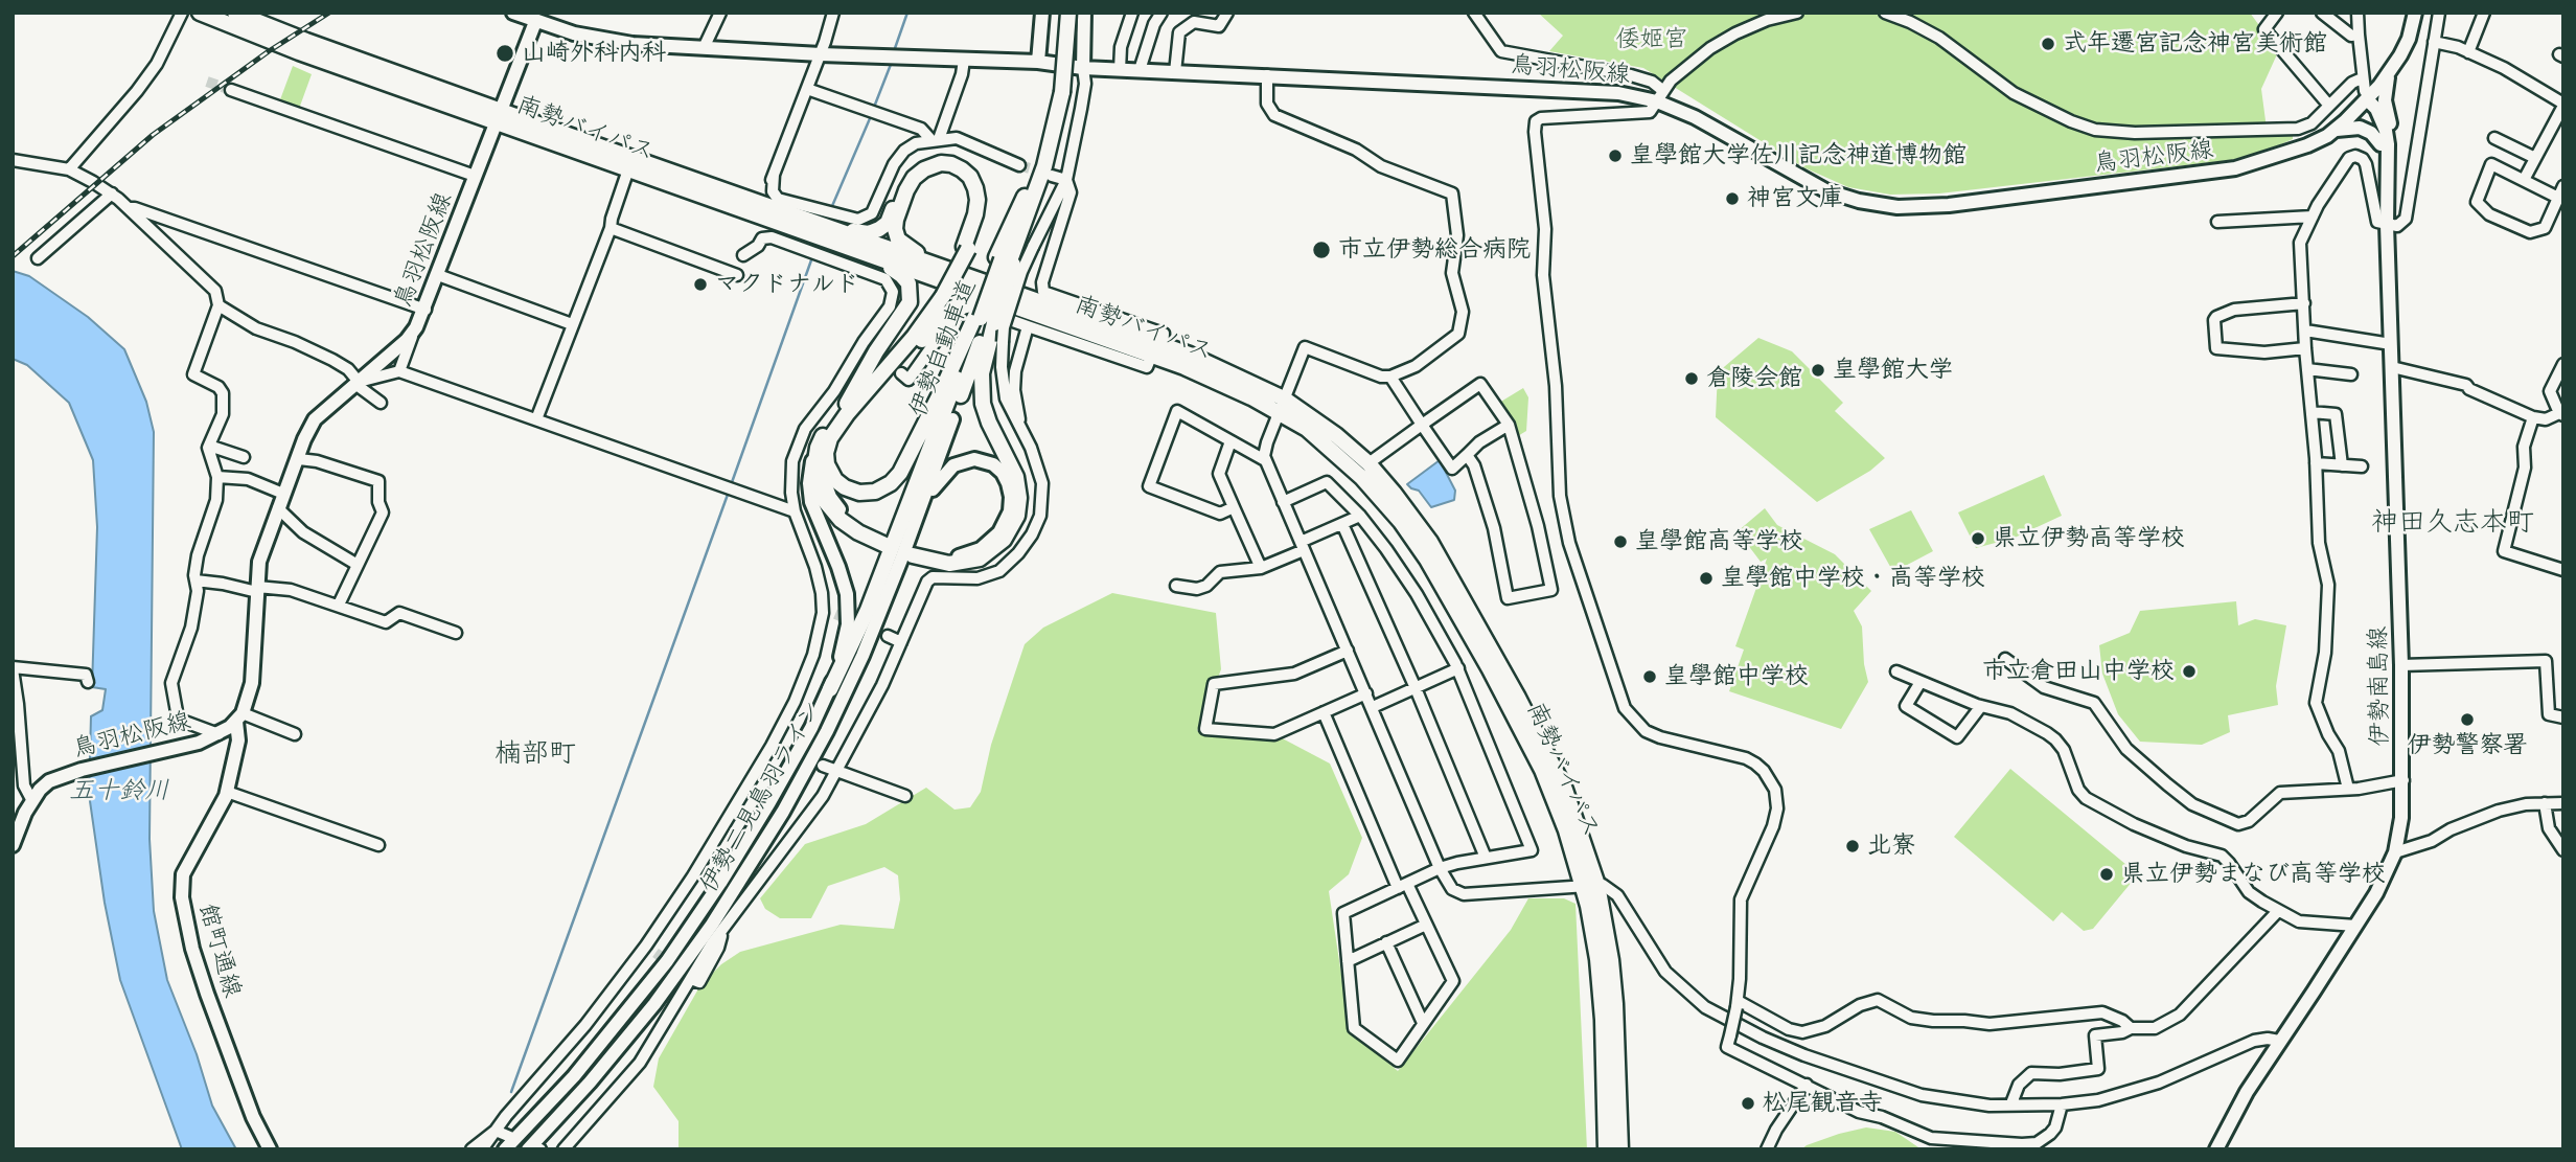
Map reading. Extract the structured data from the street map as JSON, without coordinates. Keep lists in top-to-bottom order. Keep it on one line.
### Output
{"streets":{"highway":["南勢バイパス","伊勢自動車道"],"main road":["鳥羽松阪線","伊勢南島線","伊勢二見鳥羽ライン","館町通線"]},"crossings":[["鳥羽松阪線","南勢バイパス"],["鳥羽松阪線","伊勢南島線"],["鳥羽松阪線","館町通線"],["伊勢自動車道","伊勢二見鳥羽ライン"]],"districts":["神田久志本町","楠部町"],"water":["五十鈴川"],"parks":["倭姬宮"],"places":["式年遷宮記念神宮美術館","山崎外科内科","皇學館大学佐川記念神道博物館","神宮文庫","市立伊勢総合病院","マクドナルド","皇學館大学","倉陵会館","県立伊勢高等学校","皇學館高等学校","皇學館中学校・高等学校","市立倉田山中学校","皇學館中学校","伊勢警察署","北寮","県立伊勢まなび高等学校","松尾観音寺"]}
